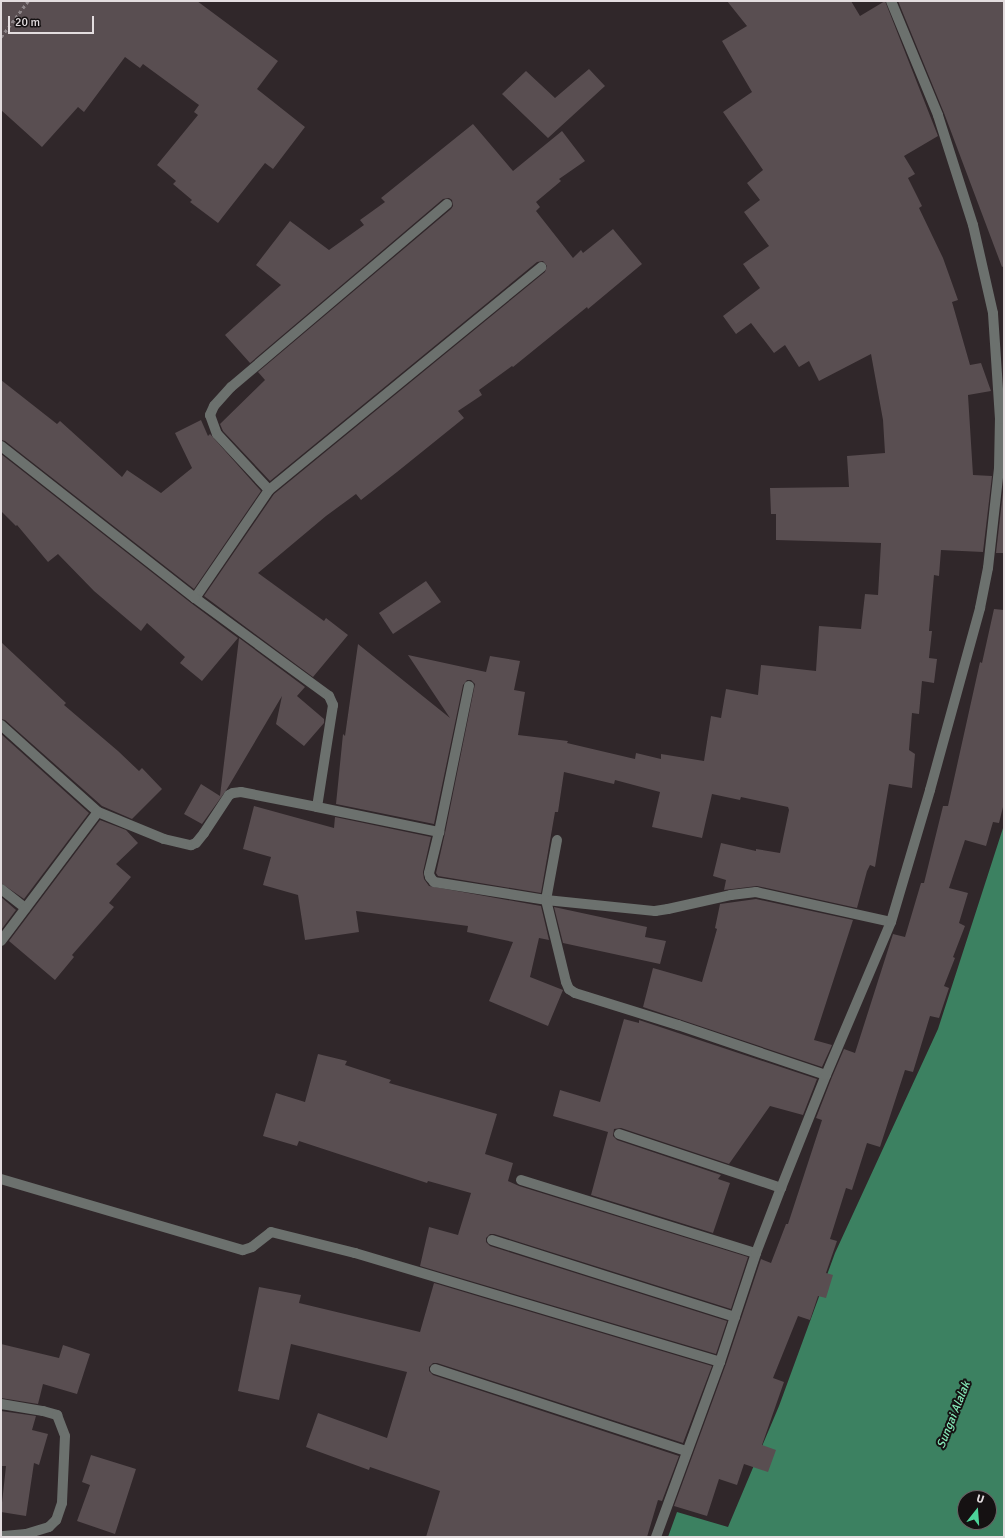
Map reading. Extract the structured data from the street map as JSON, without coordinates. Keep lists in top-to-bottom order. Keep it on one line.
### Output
{"water":["Sungai Alalak"],"scale_bar":"20 m","north":"top"}
